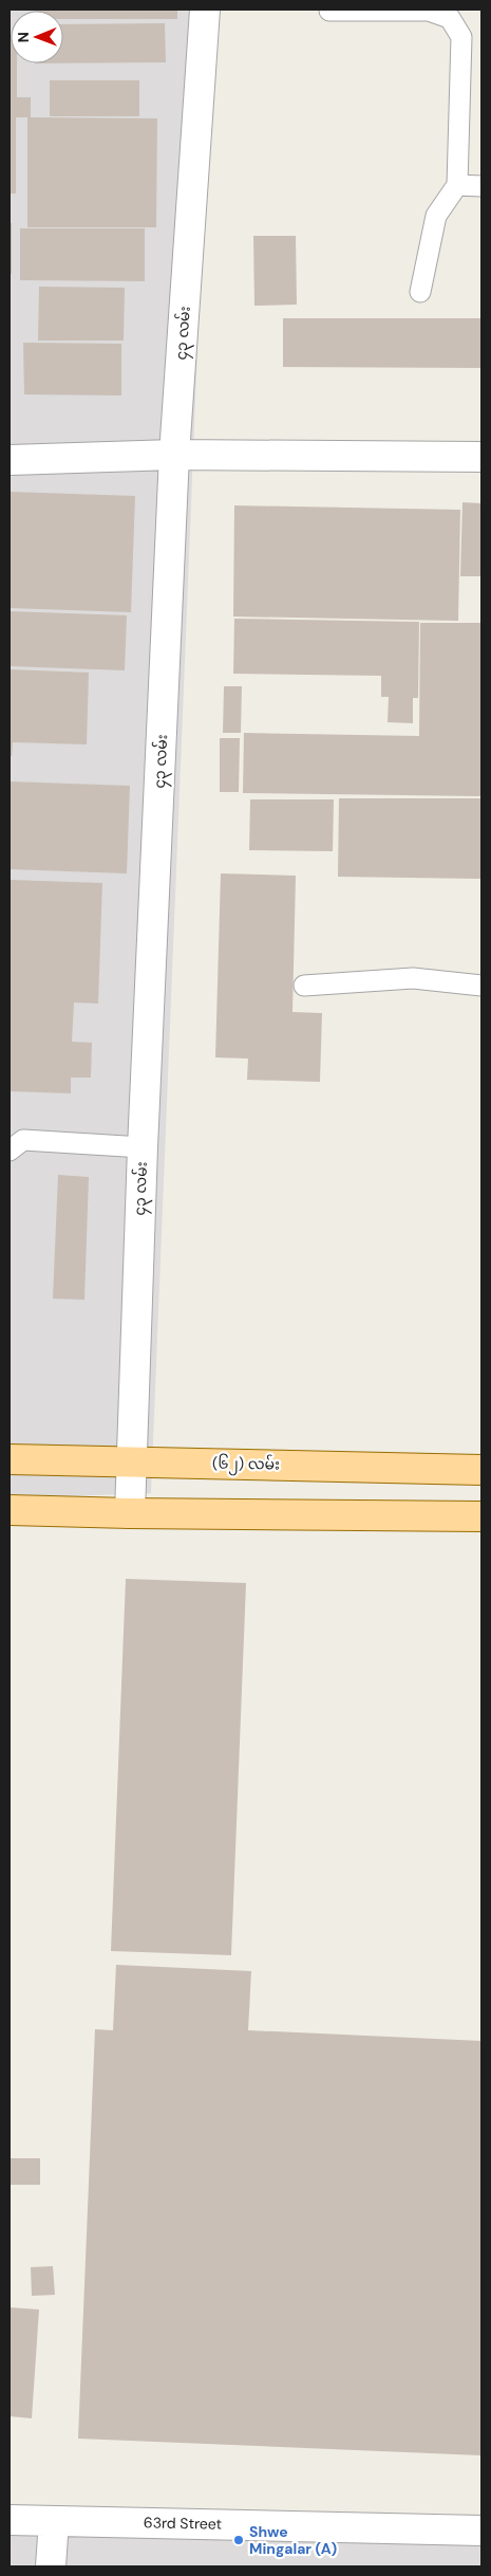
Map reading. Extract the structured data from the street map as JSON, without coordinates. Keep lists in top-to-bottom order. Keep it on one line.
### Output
{"streets":{"main road":["(၆၂) လမ်း"],"street":["၄၃ လမ်း","63rd Street"]},"crossings":[["၄၃ လမ်း","(၆၂) လမ်း"]],"places":["Shwe Mingalar (A)"],"north":"left"}
